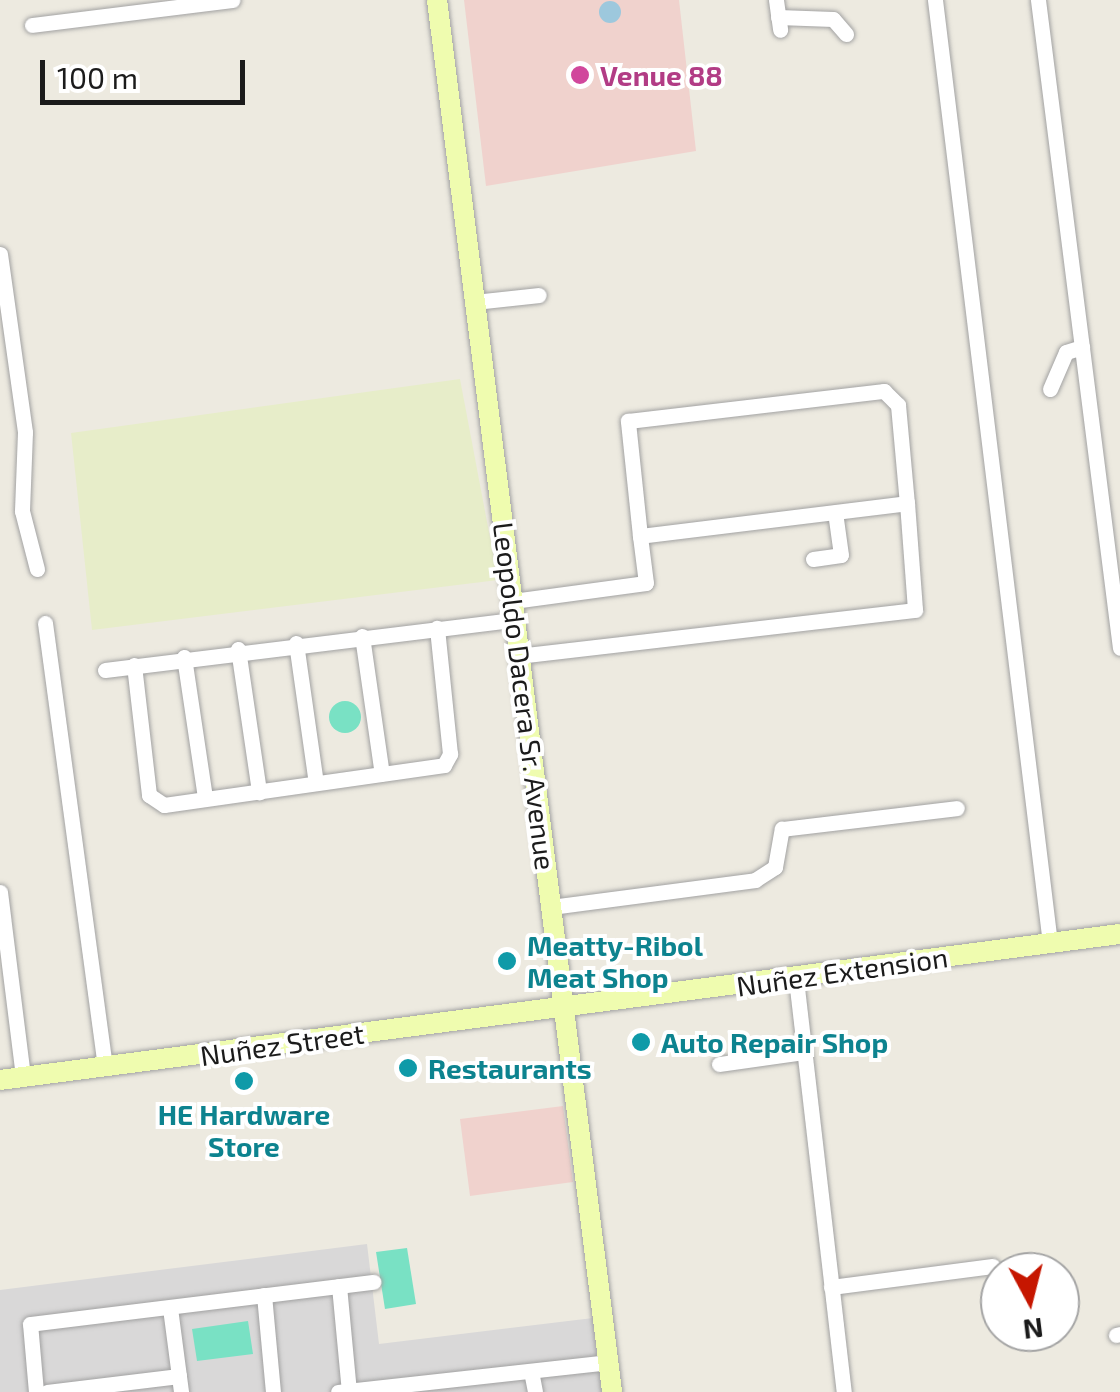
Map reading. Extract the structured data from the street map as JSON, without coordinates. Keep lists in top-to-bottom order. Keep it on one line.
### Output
{"streets":{"main road":["Leopoldo Dacera Sr. Avenue","Nuñez Extension","Nuñez Street"]},"crossings":[["Leopoldo Dacera Sr. Avenue","Nuñez Extension"],["Leopoldo Dacera Sr. Avenue","Nuñez Street"],["Nuñez Extension","Nuñez Street"]],"places":["Venue 88","Meatty-Ribol Meat Shop","Auto Repair Shop","Restaurants","HE Hardware Store"],"scale_bar":"100 m","north":"bottom"}
